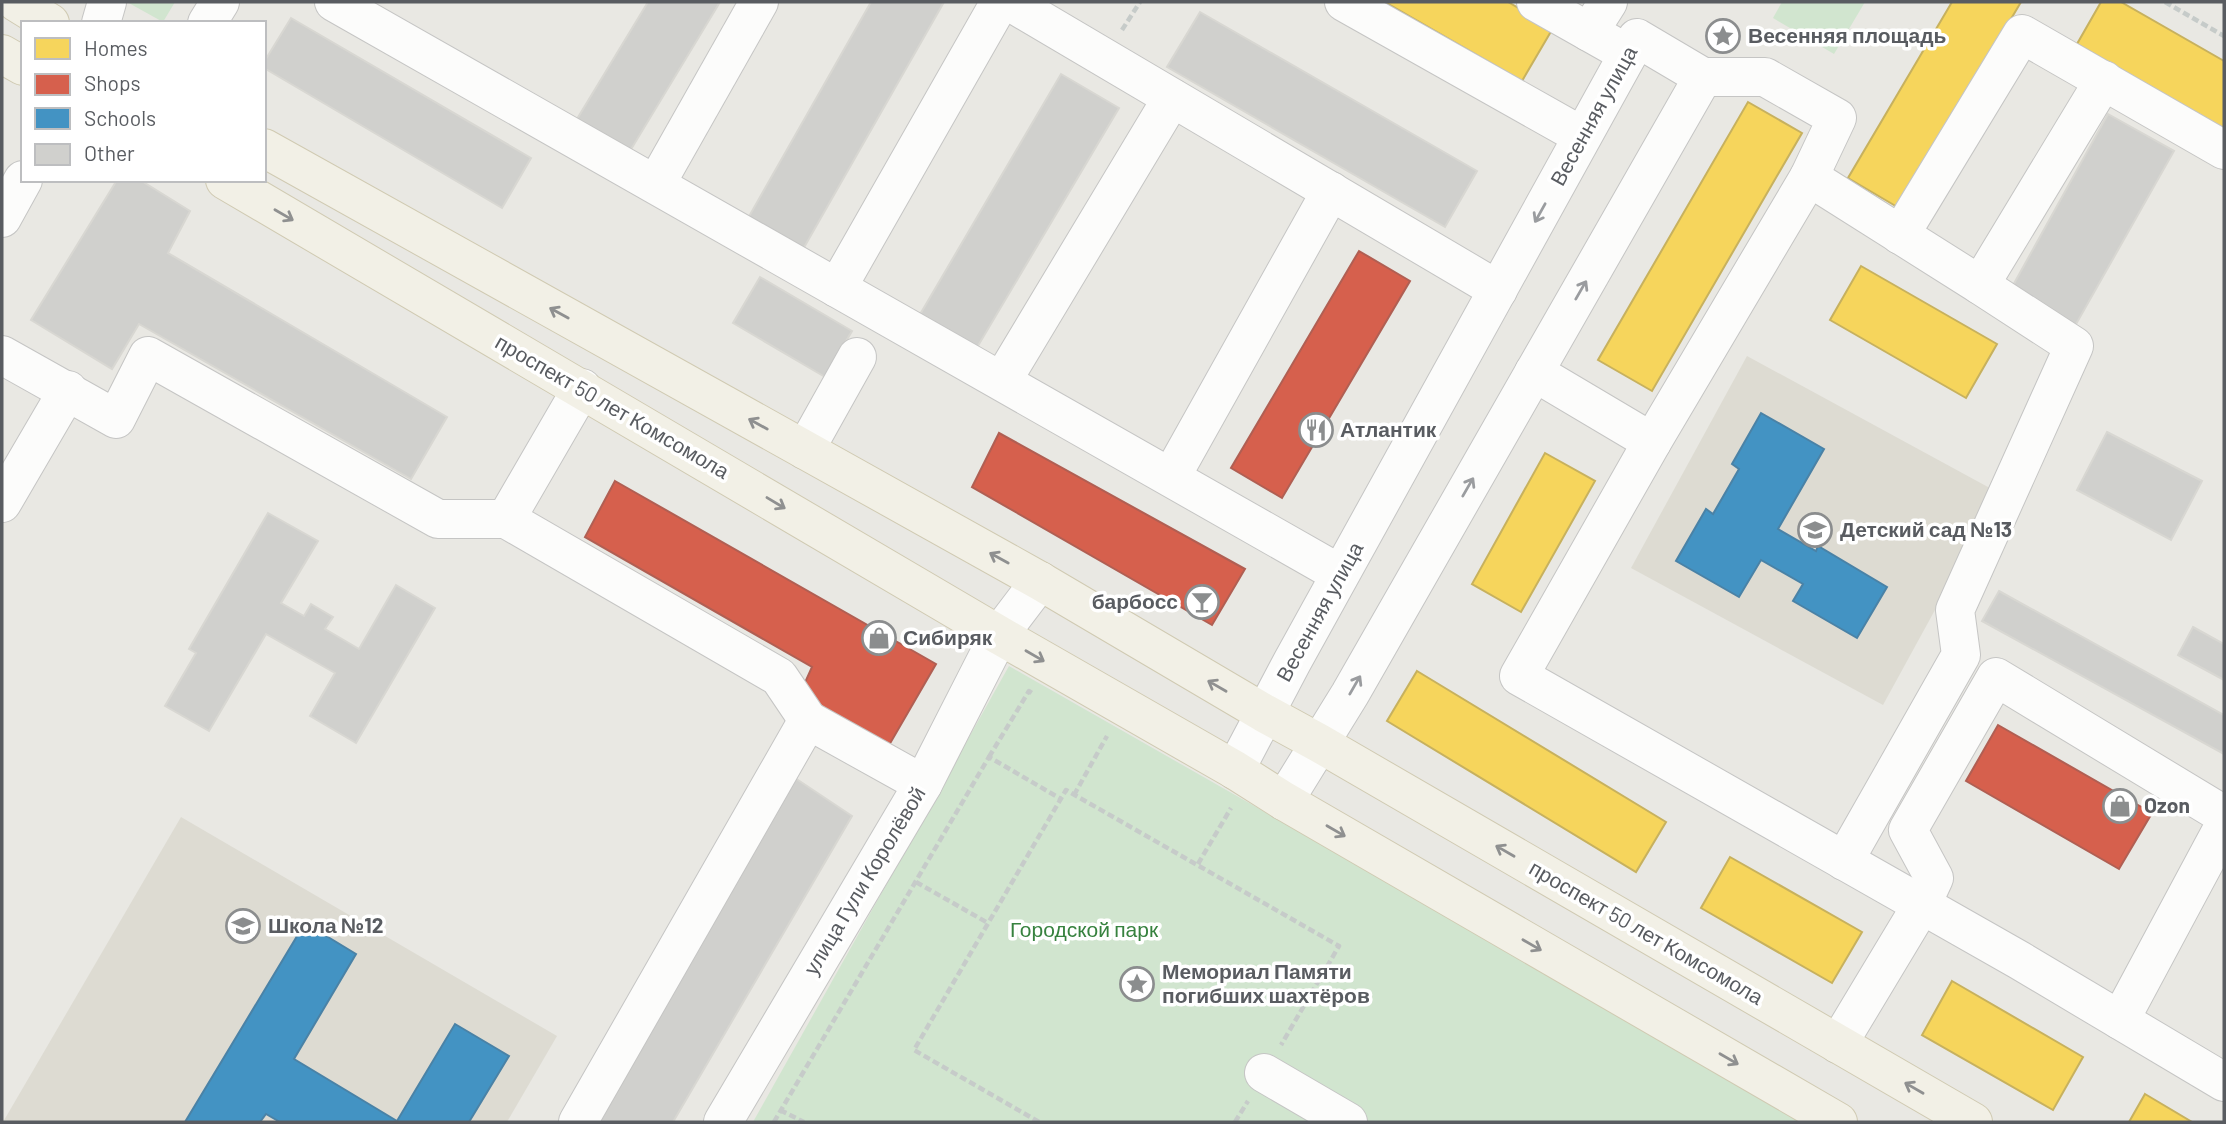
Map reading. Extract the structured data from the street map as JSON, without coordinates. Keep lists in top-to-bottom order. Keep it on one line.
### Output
{"streets":{"main road":["проспект 50 лет Комсомола"],"street":["Весенняя улица","улица Гули Королёвой"]},"crossings":[["Весенняя улица","проспект 50 лет Комсомола"],["проспект 50 лет Комсомола","улица Гули Королёвой"]],"parks":["Городской парк"],"places":{"place":["Весенняя площадь","Мемориал Памяти погибших шахтёров"],"restaurant":["Атлантик"],"school or university":["Детский сад №13","Школа №12"],"bar":["барбосс"],"shop":["Сибиряк","Ozon"]},"legend":["Homes","Shops","Schools","Other"]}
